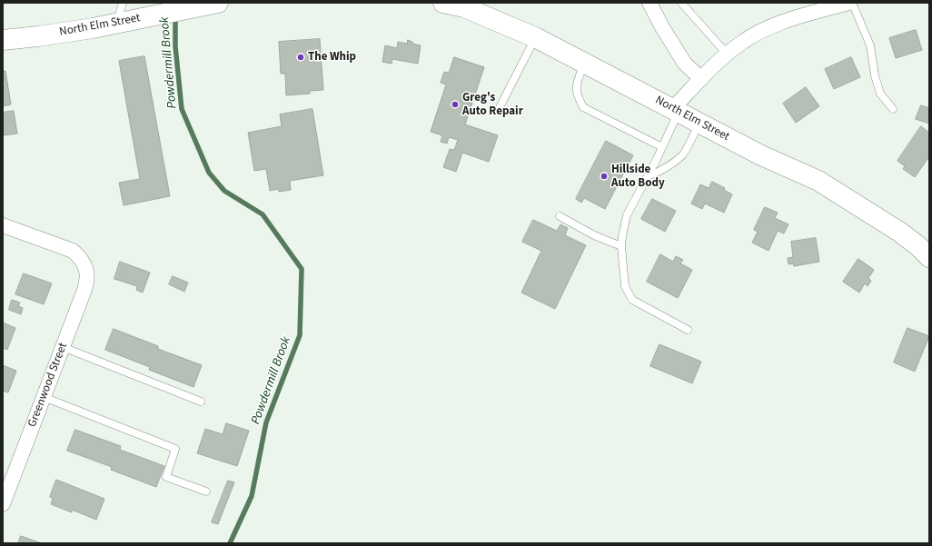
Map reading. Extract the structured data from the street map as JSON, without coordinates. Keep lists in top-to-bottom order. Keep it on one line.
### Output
{"streets":{"highway":["North Elm Street"],"street":["Greenwood Street"]},"water":["Powdermill Brook"],"places":["The Whip","Greg's Auto Repair","Hillside Auto Body"]}
